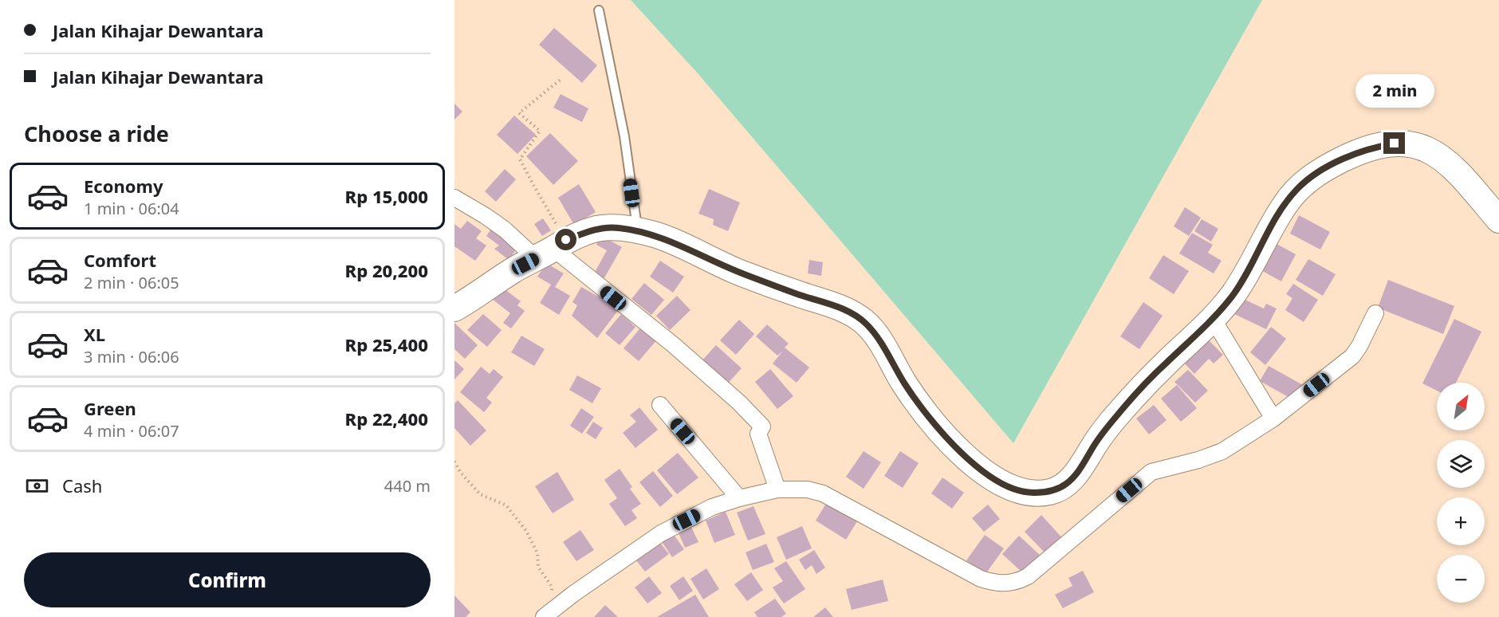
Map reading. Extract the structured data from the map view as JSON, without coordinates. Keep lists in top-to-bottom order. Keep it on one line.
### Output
{"north":"top right","page":{"banner":["Jalan Kihajar Dewantara","Jalan Kihajar Dewantara"],"bubble":"2 min","heading":"Choose a ride","list":[{"name":"Economy","note":"1 min · 06:04","value":"Rp 15,000"},{"name":"Comfort","note":"2 min · 06:05","value":"Rp 20,200"},{"name":"XL","note":"3 min · 06:06","value":"Rp 25,400"},{"name":"Green","note":"4 min · 06:07","value":"Rp 22,400"}],"map_buttons":["+","−"],"pay":["Cash","440 m"],"buttons":"Confirm"}}
